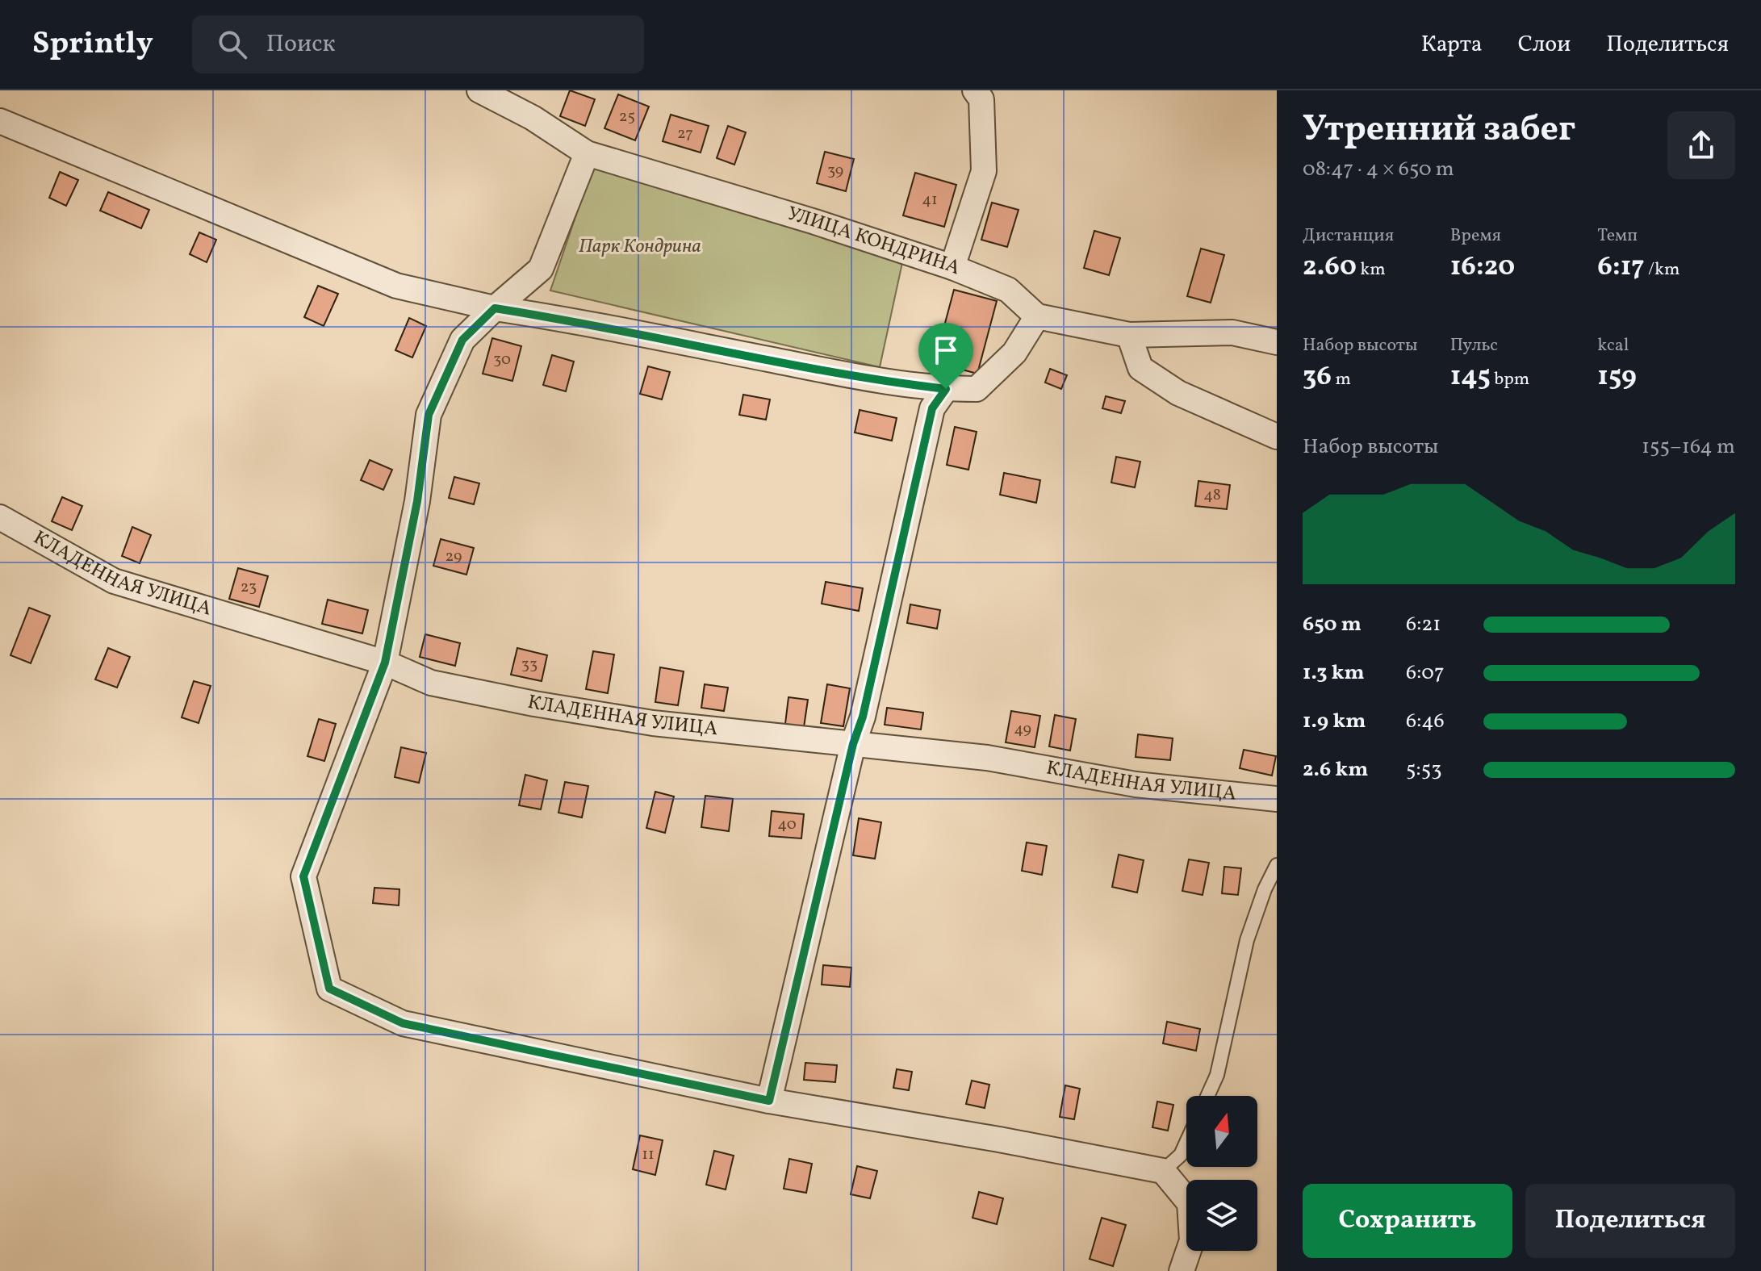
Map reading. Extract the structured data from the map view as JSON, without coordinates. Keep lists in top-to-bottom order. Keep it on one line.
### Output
{"streets":{"street":["УЛИЦА КОНДРИНА","КЛАДЕННАЯ УЛИЦА"]},"parks":["Парк Кондрина"],"house_numbers":["25","27","39","41","30","48","29","23","33","49","40","11"],"north":"top","page":{"header":"Sprintly","search":"Поиск","nav":["Карта","Слои","Поделиться"],"heading":["Утренний забег","08:47 · 4 × 650 m"],"stats":[["Дистанция","2.60 km"],["Время","16:20"],["Темп","6:17 /km"],["Набор высоты","36 m"],["Пульс","145 bpm"],["kcal","159"]],"chart":["Набор высоты","155–164 m"],"list":[{"name":"650 m","note":"6:21"},{"name":"1.3 km","note":"6:07"},{"name":"1.9 km","note":"6:46"},{"name":"2.6 km","note":"5:53"}],"buttons":["Сохранить","Поделиться"]}}
